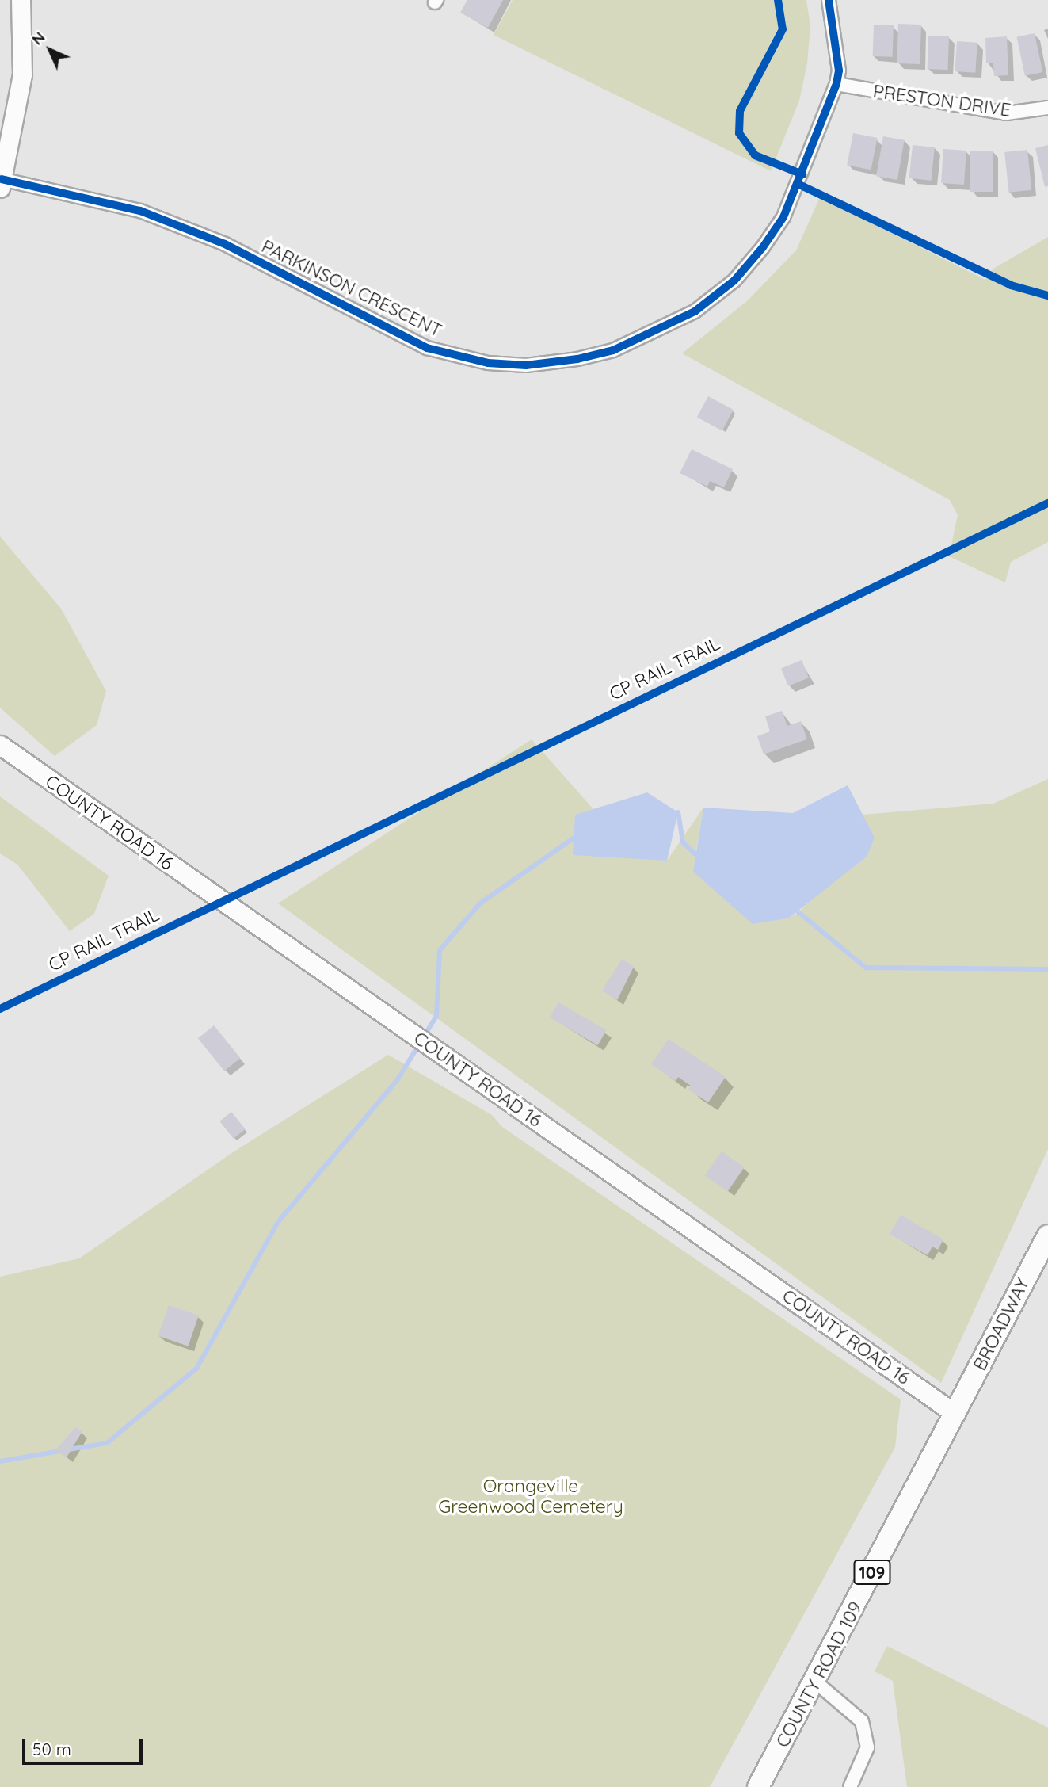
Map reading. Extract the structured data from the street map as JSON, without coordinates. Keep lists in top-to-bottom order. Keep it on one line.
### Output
{"streets":{"main road":["COUNTY ROAD 16","BROADWAY","109","COUNTY ROAD 109"],"street":["PRESTON DRIVE","PARKINSON CRESCENT"],"cycle path":["CP RAIL TRAIL"]},"crossings":[["PRESTON DRIVE","PARKINSON CRESCENT"],["COUNTY ROAD 16","BROADWAY"],["COUNTY ROAD 16","COUNTY ROAD 109"],["BROADWAY","COUNTY ROAD 109"]],"parks":["Orangeville Greenwood Cemetery"],"scale_bar":"50 m","north":"top left"}
